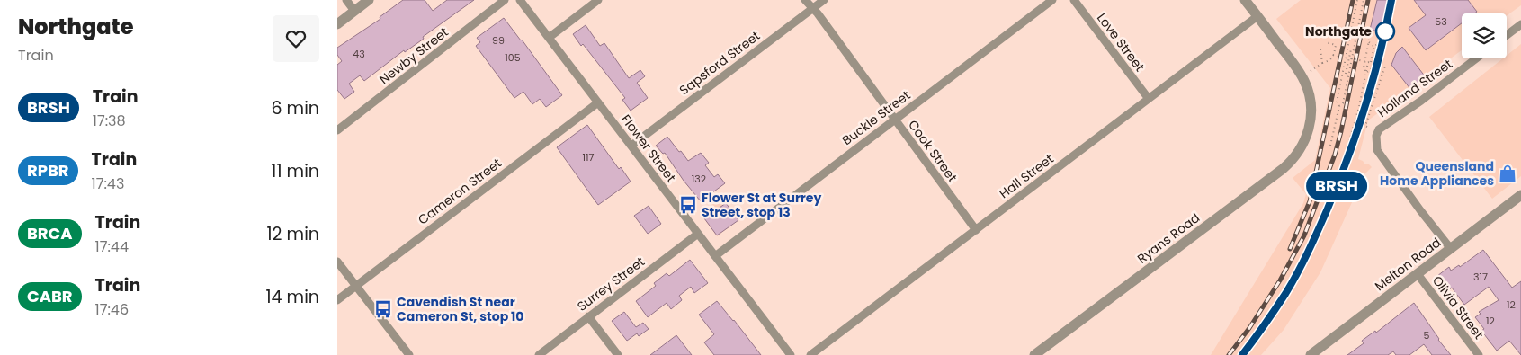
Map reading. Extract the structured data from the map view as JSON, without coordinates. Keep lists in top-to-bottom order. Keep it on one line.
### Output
{"streets":{"street":["Love Street","Newby Street","Sapsford Street","Holland Street","Buckle Street","Flower Street","Cook Street","Hall Street","Cameron Street","Ryans Road","Melton Road","Surrey Street","Olivia Street"]},"crossings":[["Love Street","Hall Street"],["Sapsford Street","Flower Street"],["Sapsford Street","Cook Street"],["Holland Street","Melton Road"],["Buckle Street","Flower Street"],["Buckle Street","Cook Street"],["Flower Street","Cameron Street"],["Flower Street","Surrey Street"],["Cook Street","Hall Street"],["Hall Street","Ryans Road"],["Melton Road","Olivia Street"]],"places":{"other":["Northgate"],"shop":["Queensland Home Appliances"],"bus stop":["Flower St at Surrey Street, stop 13","Cavendish St near Cameron St, stop 10"]},"house_numbers":["53","99","43","105","117","132","317","12","12","5"],"page":{"heading":["Northgate","Train"],"on_map":"BRSH","list":[{"mark":"BRSH","name":"Train","note":"17:38","value":"6 min"},{"mark":"RPBR","name":"Train","note":"17:43","value":"11 min"},{"mark":"BRCA","name":"Train","note":"17:44","value":"12 min"},{"mark":"CABR","name":"Train","note":"17:46","value":"14 min"}]}}
